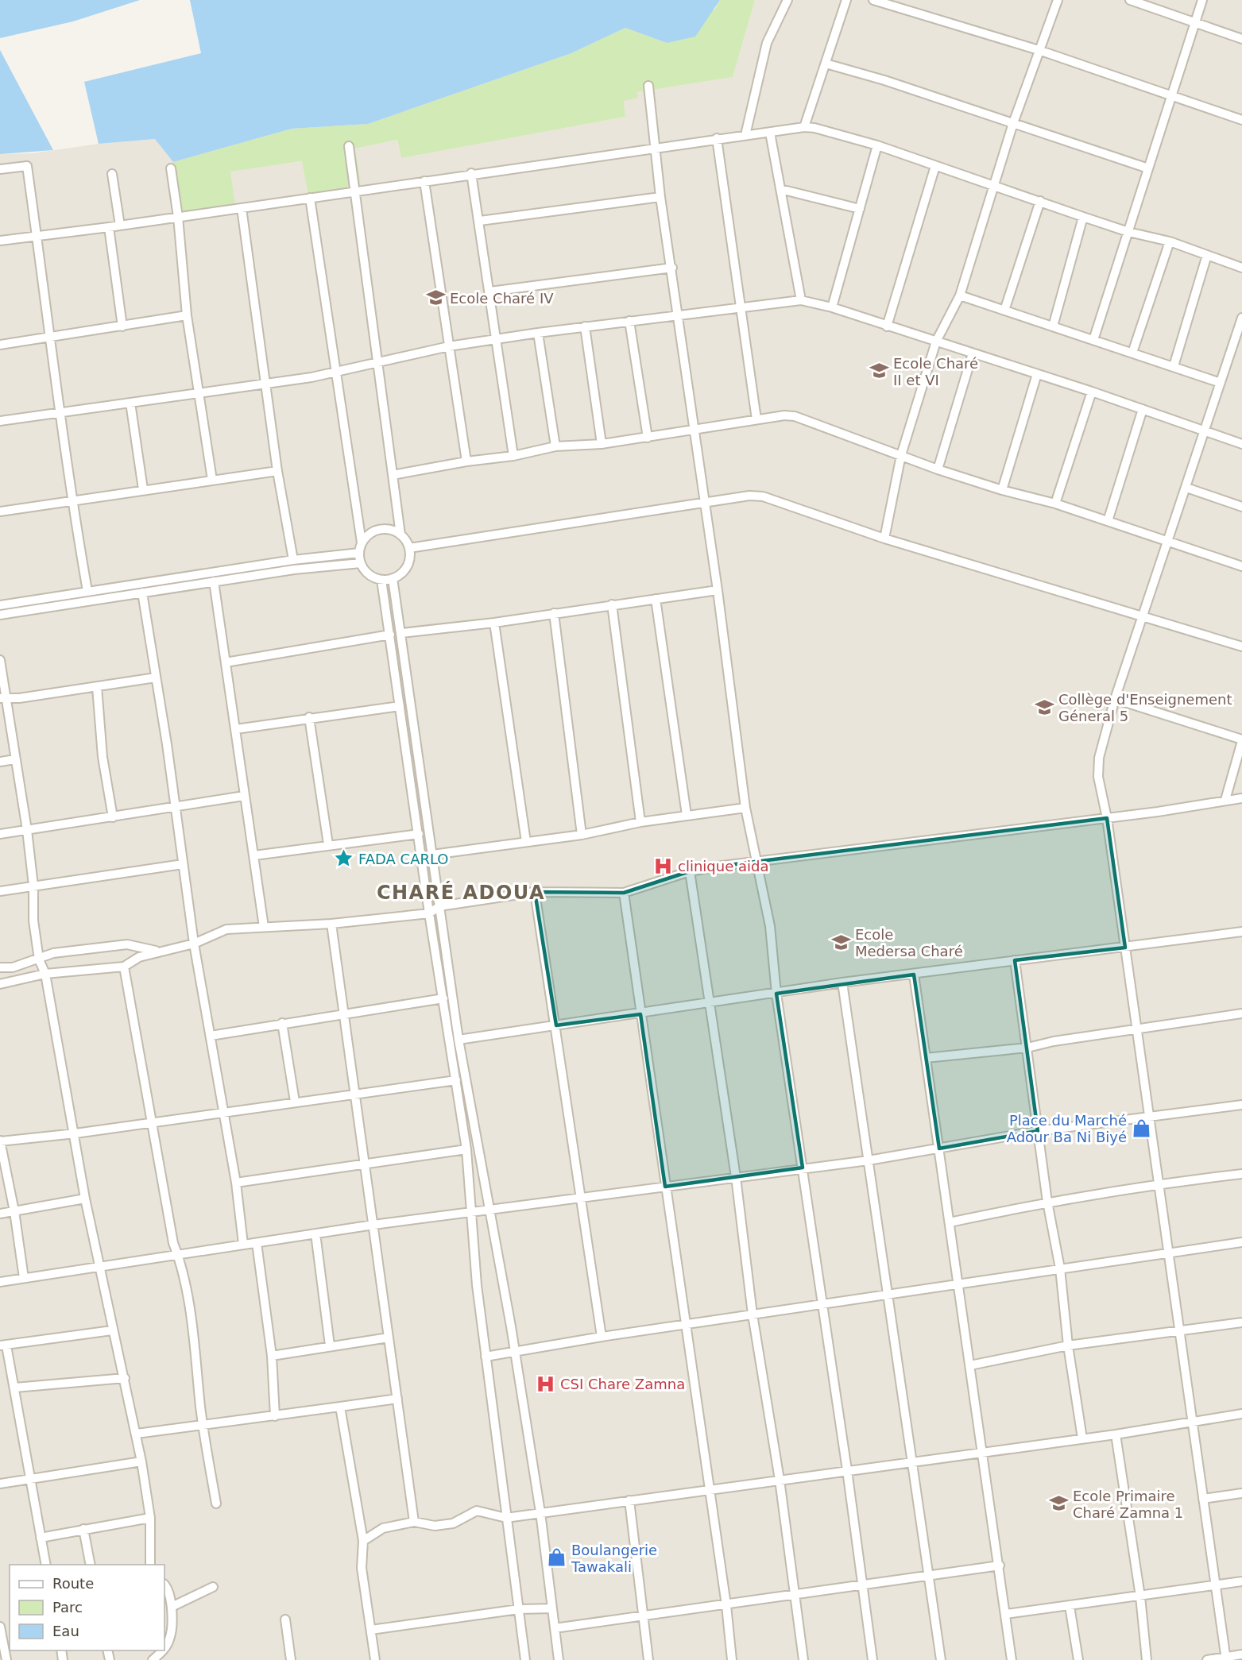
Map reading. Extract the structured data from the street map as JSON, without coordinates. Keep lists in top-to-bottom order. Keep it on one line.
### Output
{"districts":["CHARÉ ADOUA"],"places":{"school or university":["Ecole Charé IV","Ecole Charé II et VI","Collège d'Enseignement Géneral 5","Ecole Medersa Charé","Ecole Primaire Charé Zamna 1"],"place":["FADA CARLO"],"hospital":["clinique aida","CSI Chare Zamna"],"shop":["Place du Marché Adour Ba Ni Biyé","Boulangerie Tawakali"]},"legend":["Route","Parc","Eau"]}
